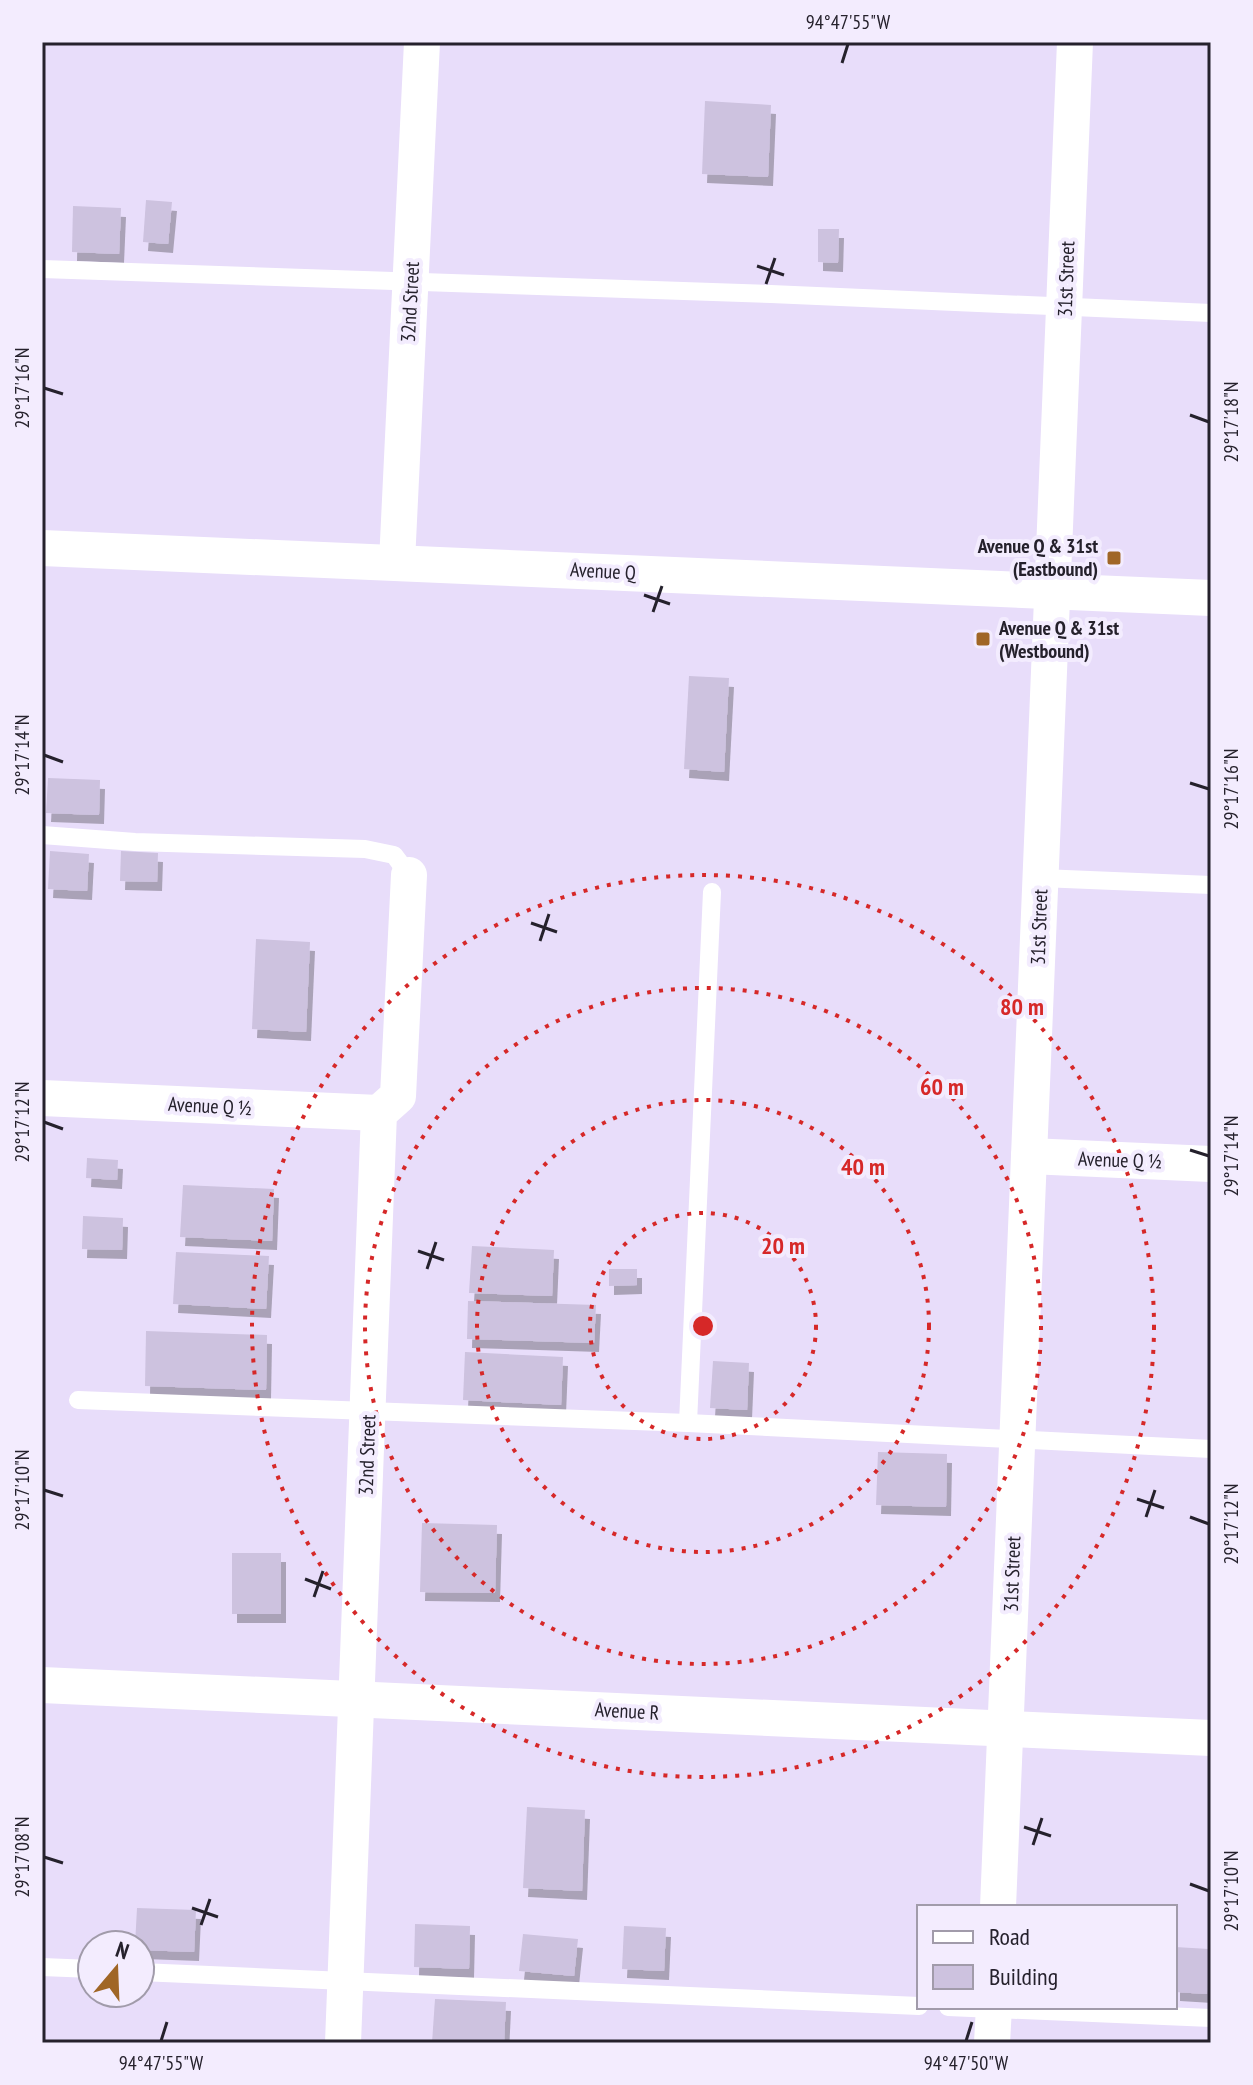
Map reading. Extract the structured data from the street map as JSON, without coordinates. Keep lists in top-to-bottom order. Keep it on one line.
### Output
{"streets":{"street":["31st Street","32nd Street","Avenue Q","Avenue Q ½","Avenue R"]},"crossings":[["31st Street","Avenue Q"],["31st Street","Avenue Q ½"],["31st Street","Avenue R"],["32nd Street","Avenue Q"],["32nd Street","Avenue Q ½"],["32nd Street","Avenue R"]],"places":{"transit":["Avenue Q & 31st (Eastbound)","Avenue Q & 31st (Westbound)"]},"legend":["Road","Building"],"north":"top","coordinates":["94°47'55\"W","29°17'16\"N","29°17'18\"N","29°17'14\"N","29°17'12\"N","29°17'10\"N","29°17'08\"N","94°47'50\"W"],"rings":["80 m","60 m","40 m","20 m"]}
